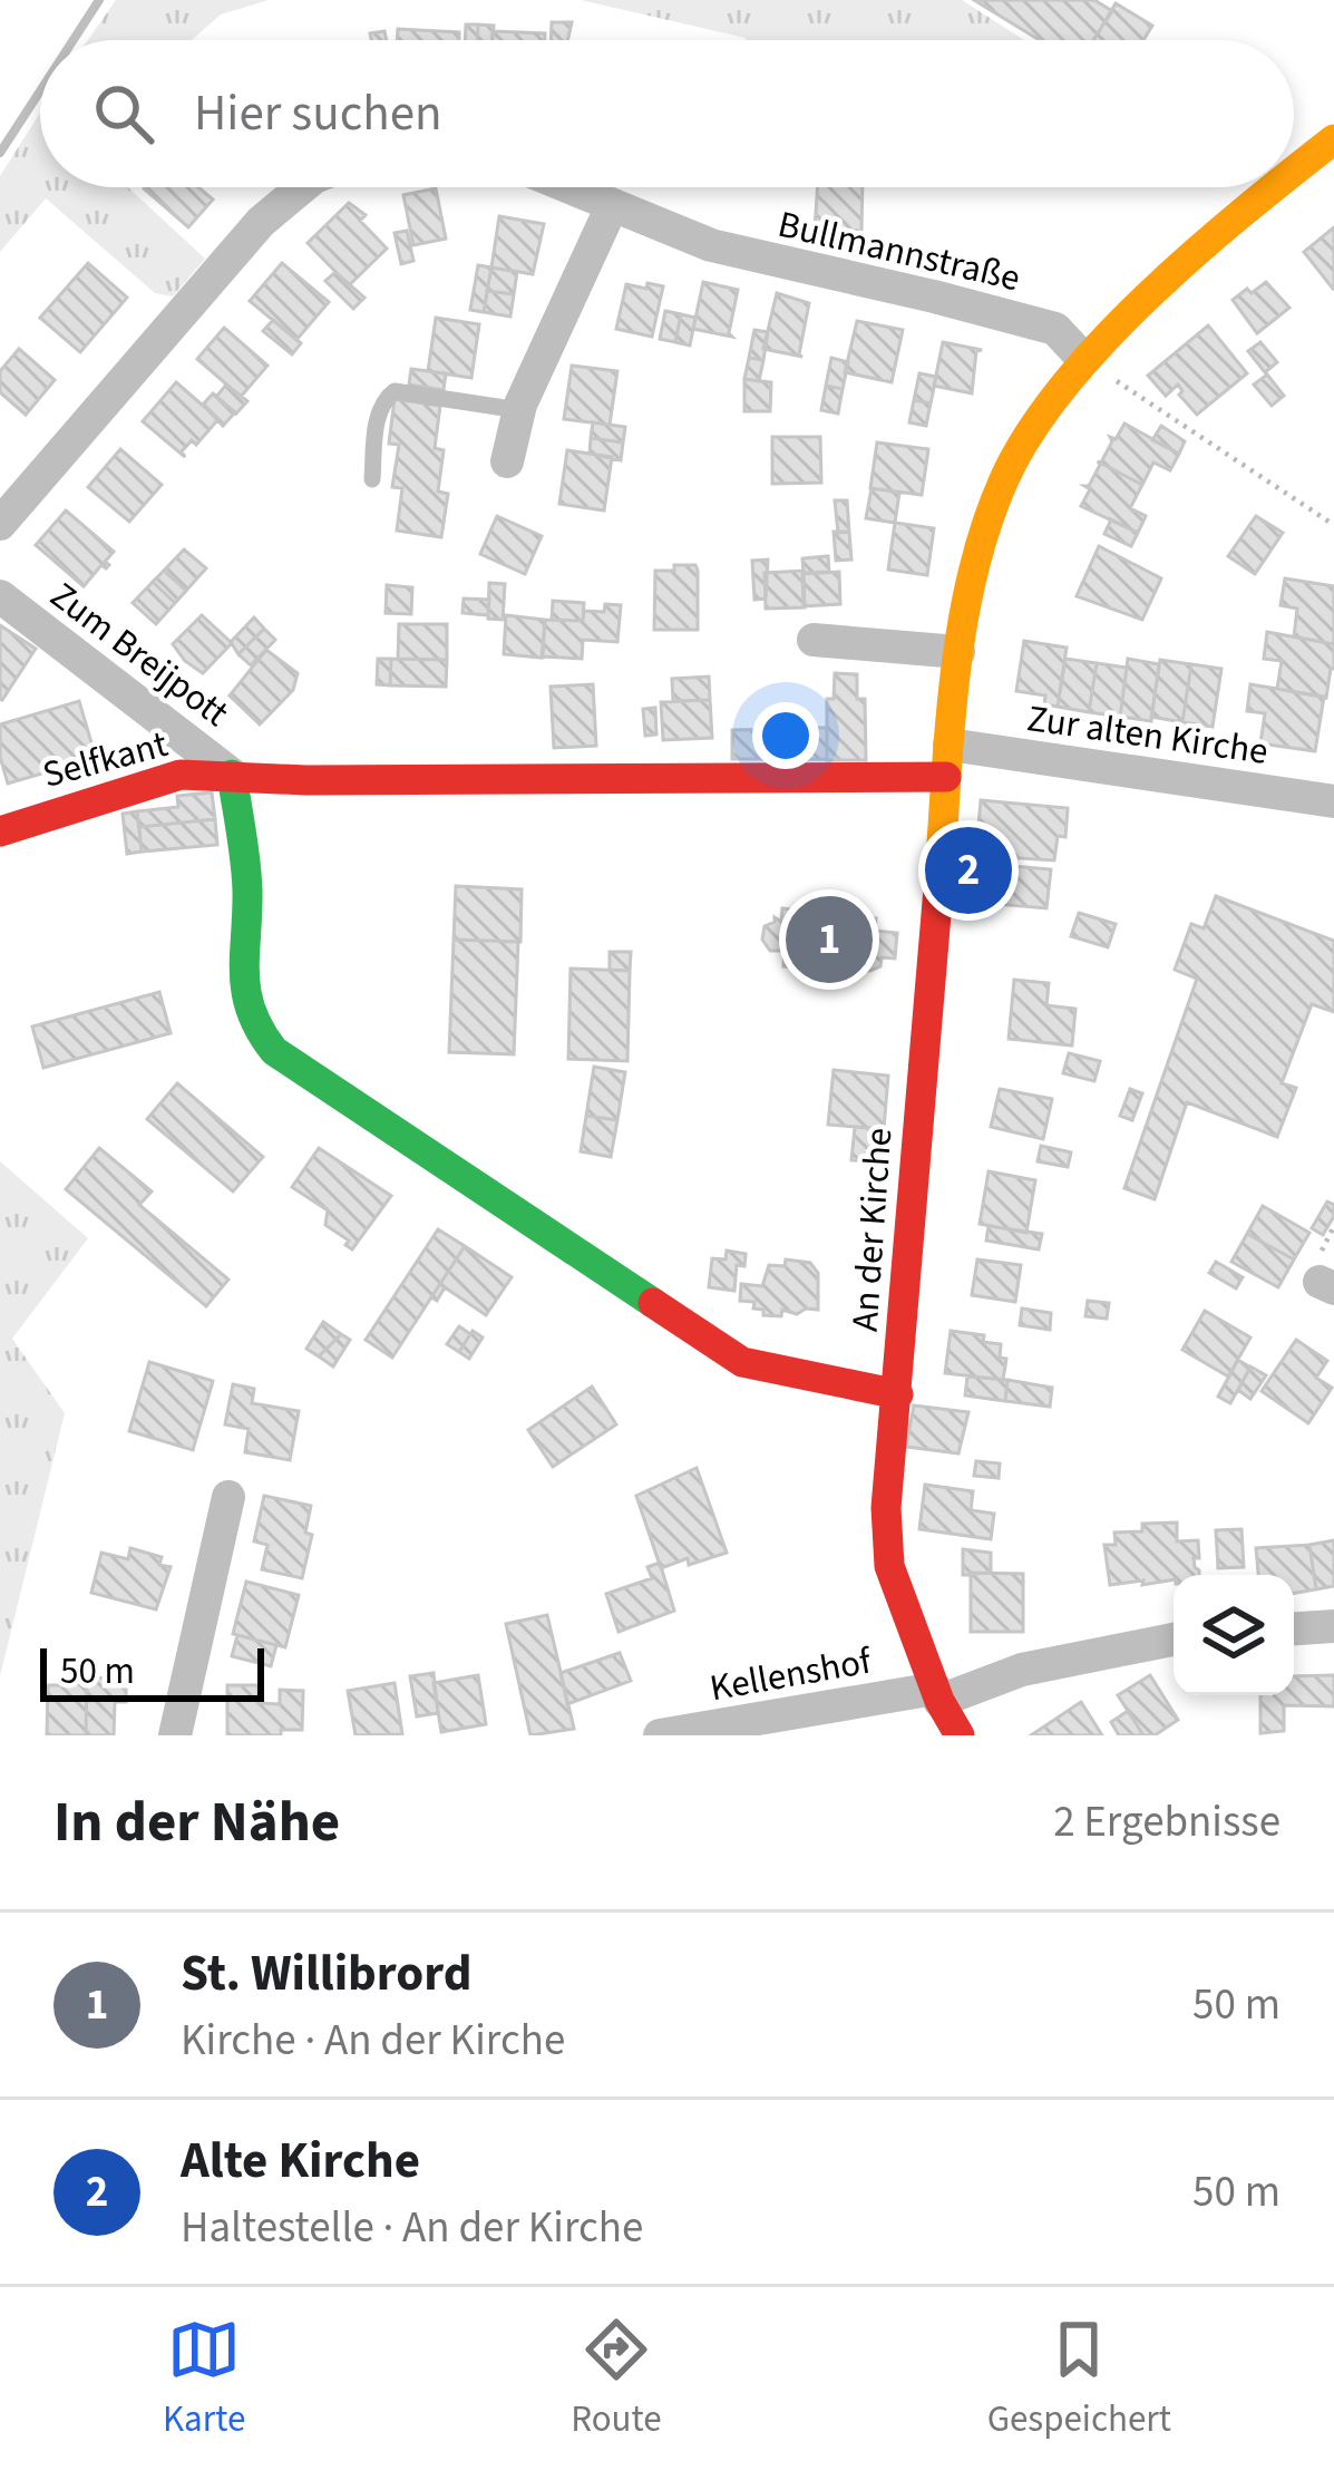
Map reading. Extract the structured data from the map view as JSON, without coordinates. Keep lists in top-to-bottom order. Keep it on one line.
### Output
{"streets":{"street":["Bullmannstraße","Zum Breijpott","Zur alten Kirche","Selfkant","An der Kirche","Kellenshof"]},"crossings":[["Bullmannstraße","An der Kirche"],["Zum Breijpott","Selfkant"],["Zum Breijpott","An der Kirche"],["Zur alten Kirche","An der Kirche"],["Selfkant","An der Kirche"]],"scale_bar":"50 m","page":{"search":"Hier suchen","pins":["2","1"],"scale":"50 m","heading":["In der Nähe","2 Ergebnisse"],"list":[{"mark":"1","name":"St. Willibrord","note":"Kirche · An der Kirche","value":"50 m"},{"mark":"2","name":"Alte Kirche","note":"Haltestelle · An der Kirche","value":"50 m"}],"nav":["Karte","Route","Gespeichert"]}}
